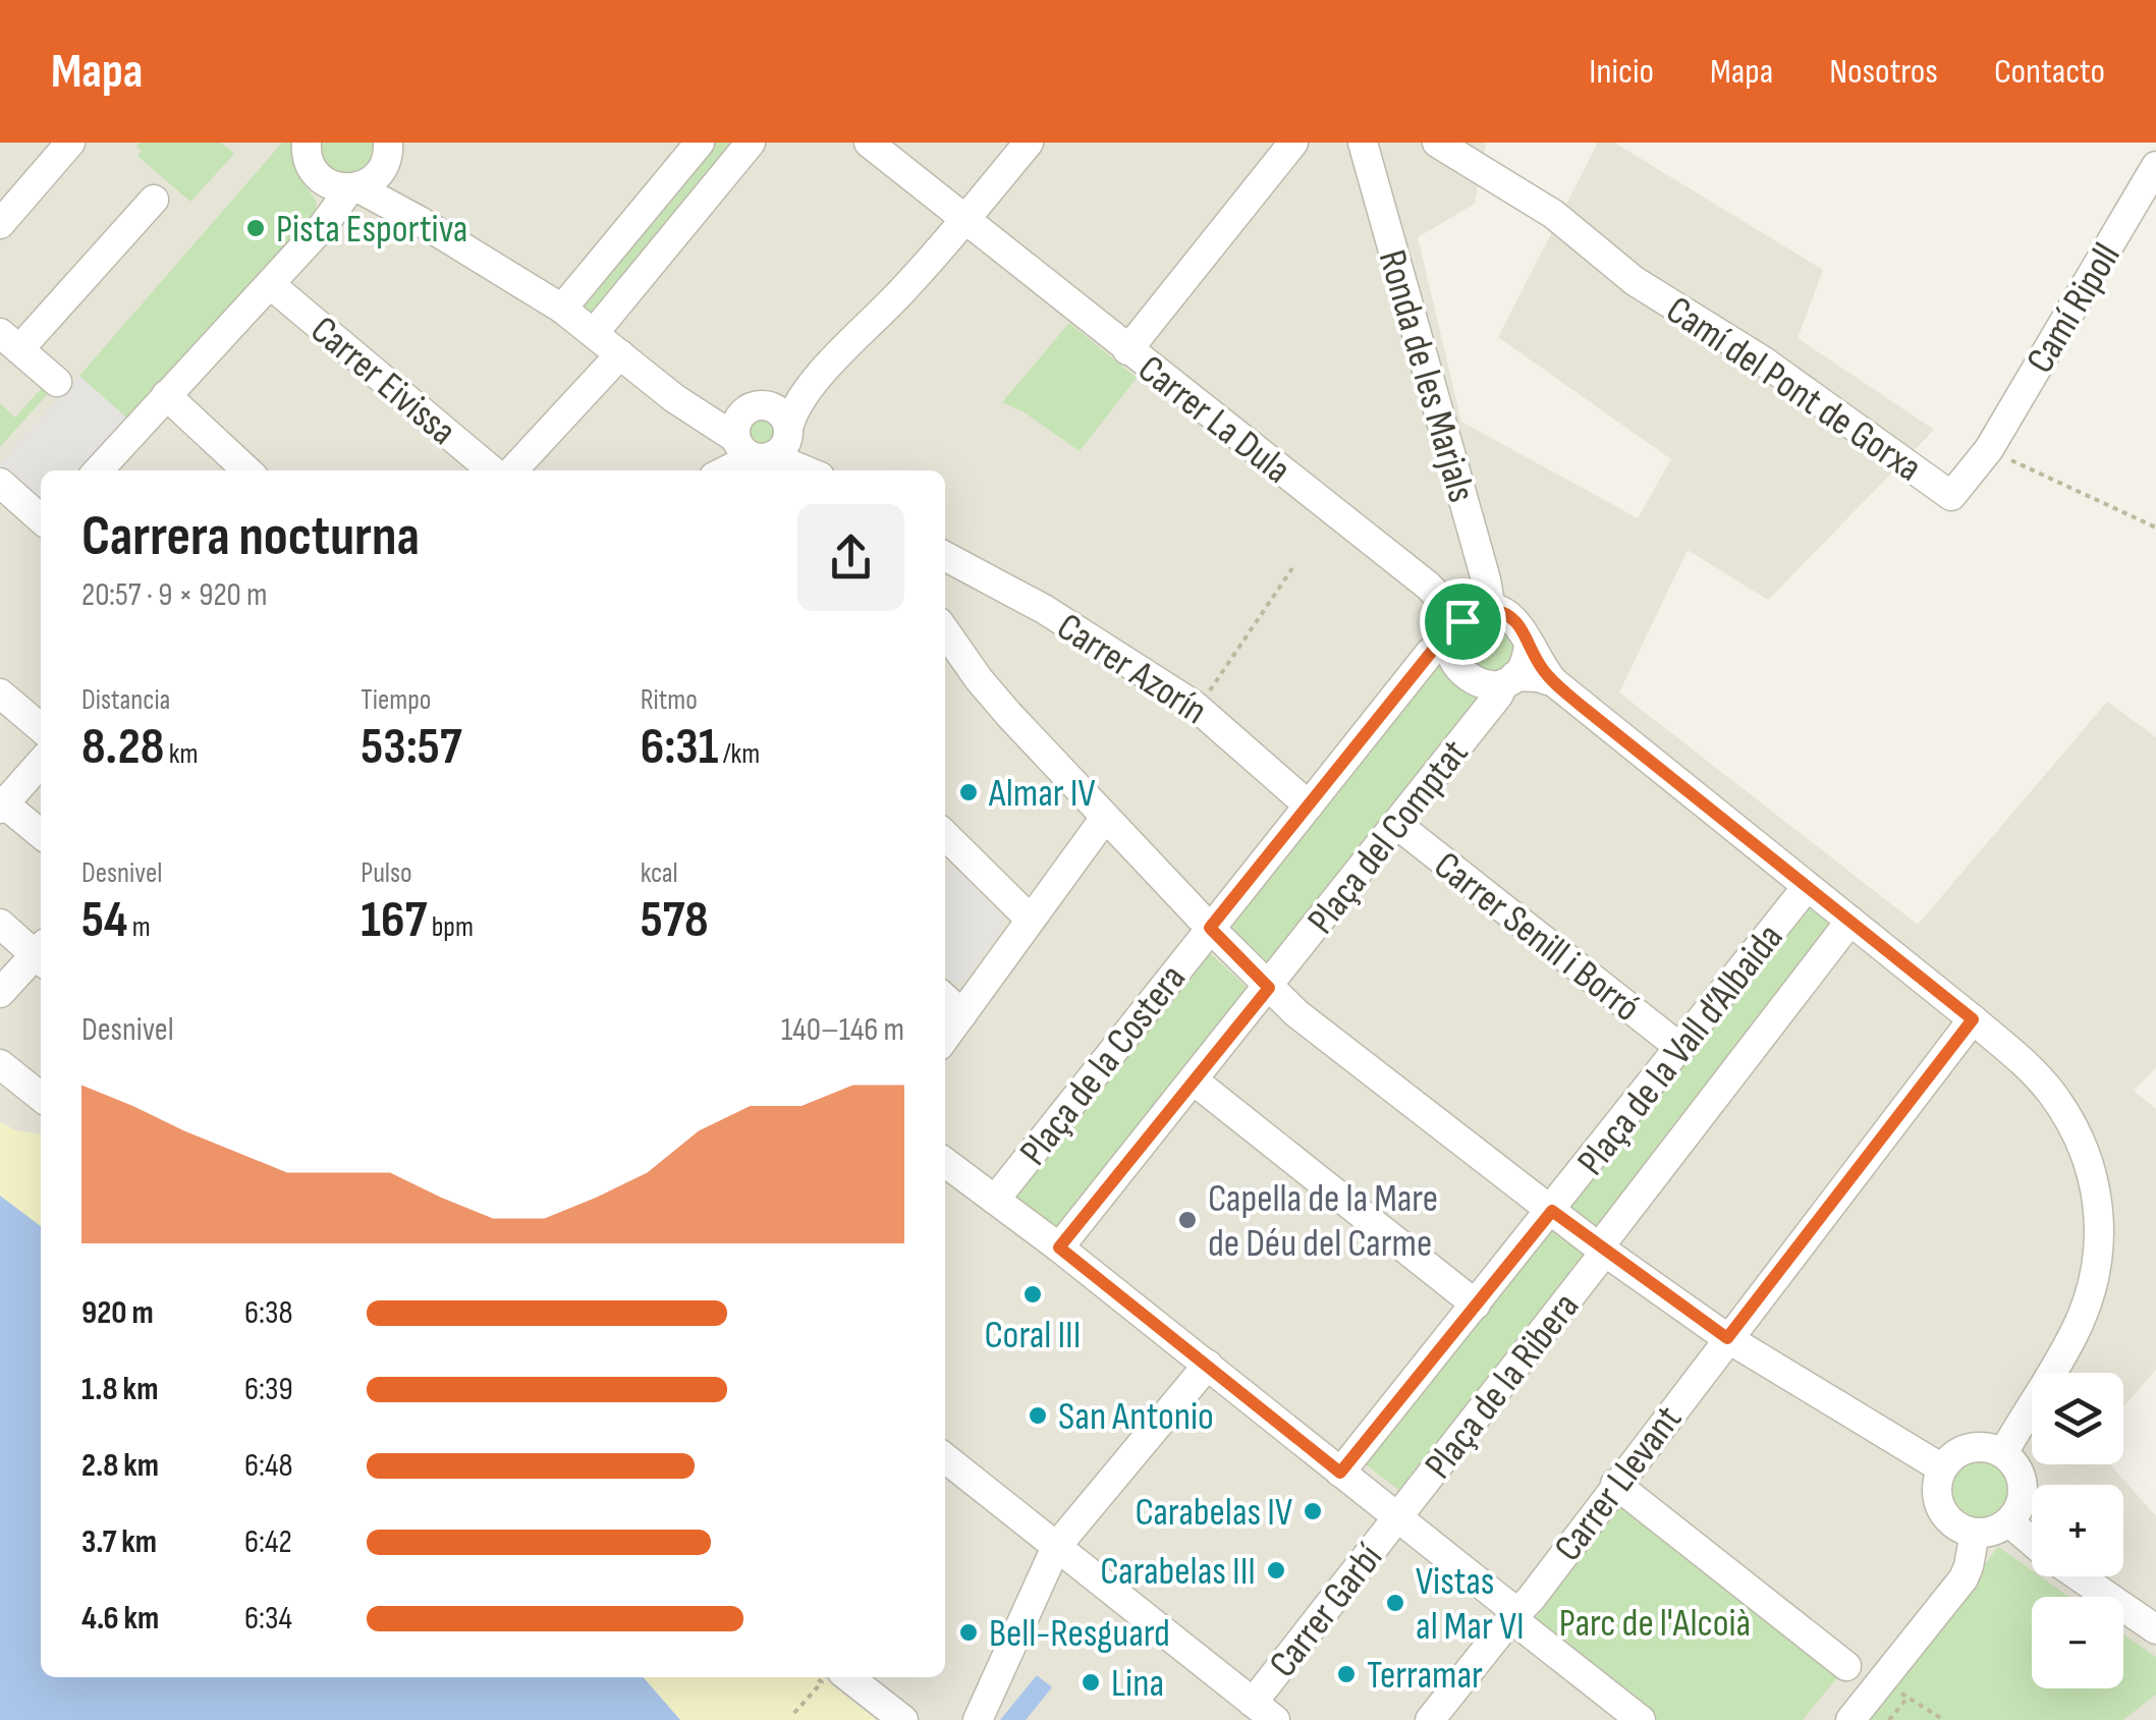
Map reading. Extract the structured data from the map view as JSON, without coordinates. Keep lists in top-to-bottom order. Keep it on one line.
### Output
{"streets":{"street":["Camí Ripoll","Ronda de les Marjals","Carrer Eivissa","Camí del Pont de Gorxa","Carrer La Dula","Carrer Azorín","Plaça del Comptat","Carrer Senill i Borró","Plaça de la Vall d’Albaida","Plaça de la Costera","Plaça de la Ribera","Carrer Llevant","Carrer Garbí"]},"crossings":[["Camí Ripoll","Camí del Pont de Gorxa"],["Ronda de les Marjals","Carrer La Dula"],["Ronda de les Marjals","Plaça del Comptat"],["Carrer La Dula","Plaça del Comptat"],["Carrer Azorín","Plaça del Comptat"],["Plaça del Comptat","Carrer Senill i Borró"],["Plaça del Comptat","Plaça de la Costera"],["Carrer Senill i Borró","Plaça de la Vall d’Albaida"],["Plaça de la Vall d’Albaida","Plaça de la Ribera"],["Plaça de la Ribera","Carrer Garbí"]],"parks":["Parc de l'Alcoià"],"places":["Pista Esportiva","Almar IV","Capella de la Mare de Déu del Carme","Coral III","San Antonio","Carabelas IV","Carabelas III","Vistas al Mar VI","Bell-Resguard","Terramar","Lina"],"page":{"header":"Mapa","nav":["Inicio","Mapa","Nosotros","Contacto"],"heading":["Carrera nocturna","20:57 · 9 × 920 m"],"stats":[["Distancia","8.28 km"],["Tiempo","53:57"],["Ritmo","6:31 /km"],["Desnivel","54 m"],["Pulso","167 bpm"],["kcal","578"]],"chart":["Desnivel","140–146 m"],"list":[{"name":"920 m","note":"6:38"},{"name":"1.8 km","note":"6:39"},{"name":"2.8 km","note":"6:48"},{"name":"3.7 km","note":"6:42"},{"name":"4.6 km","note":"6:34"}],"map_buttons":["+","−"]}}
